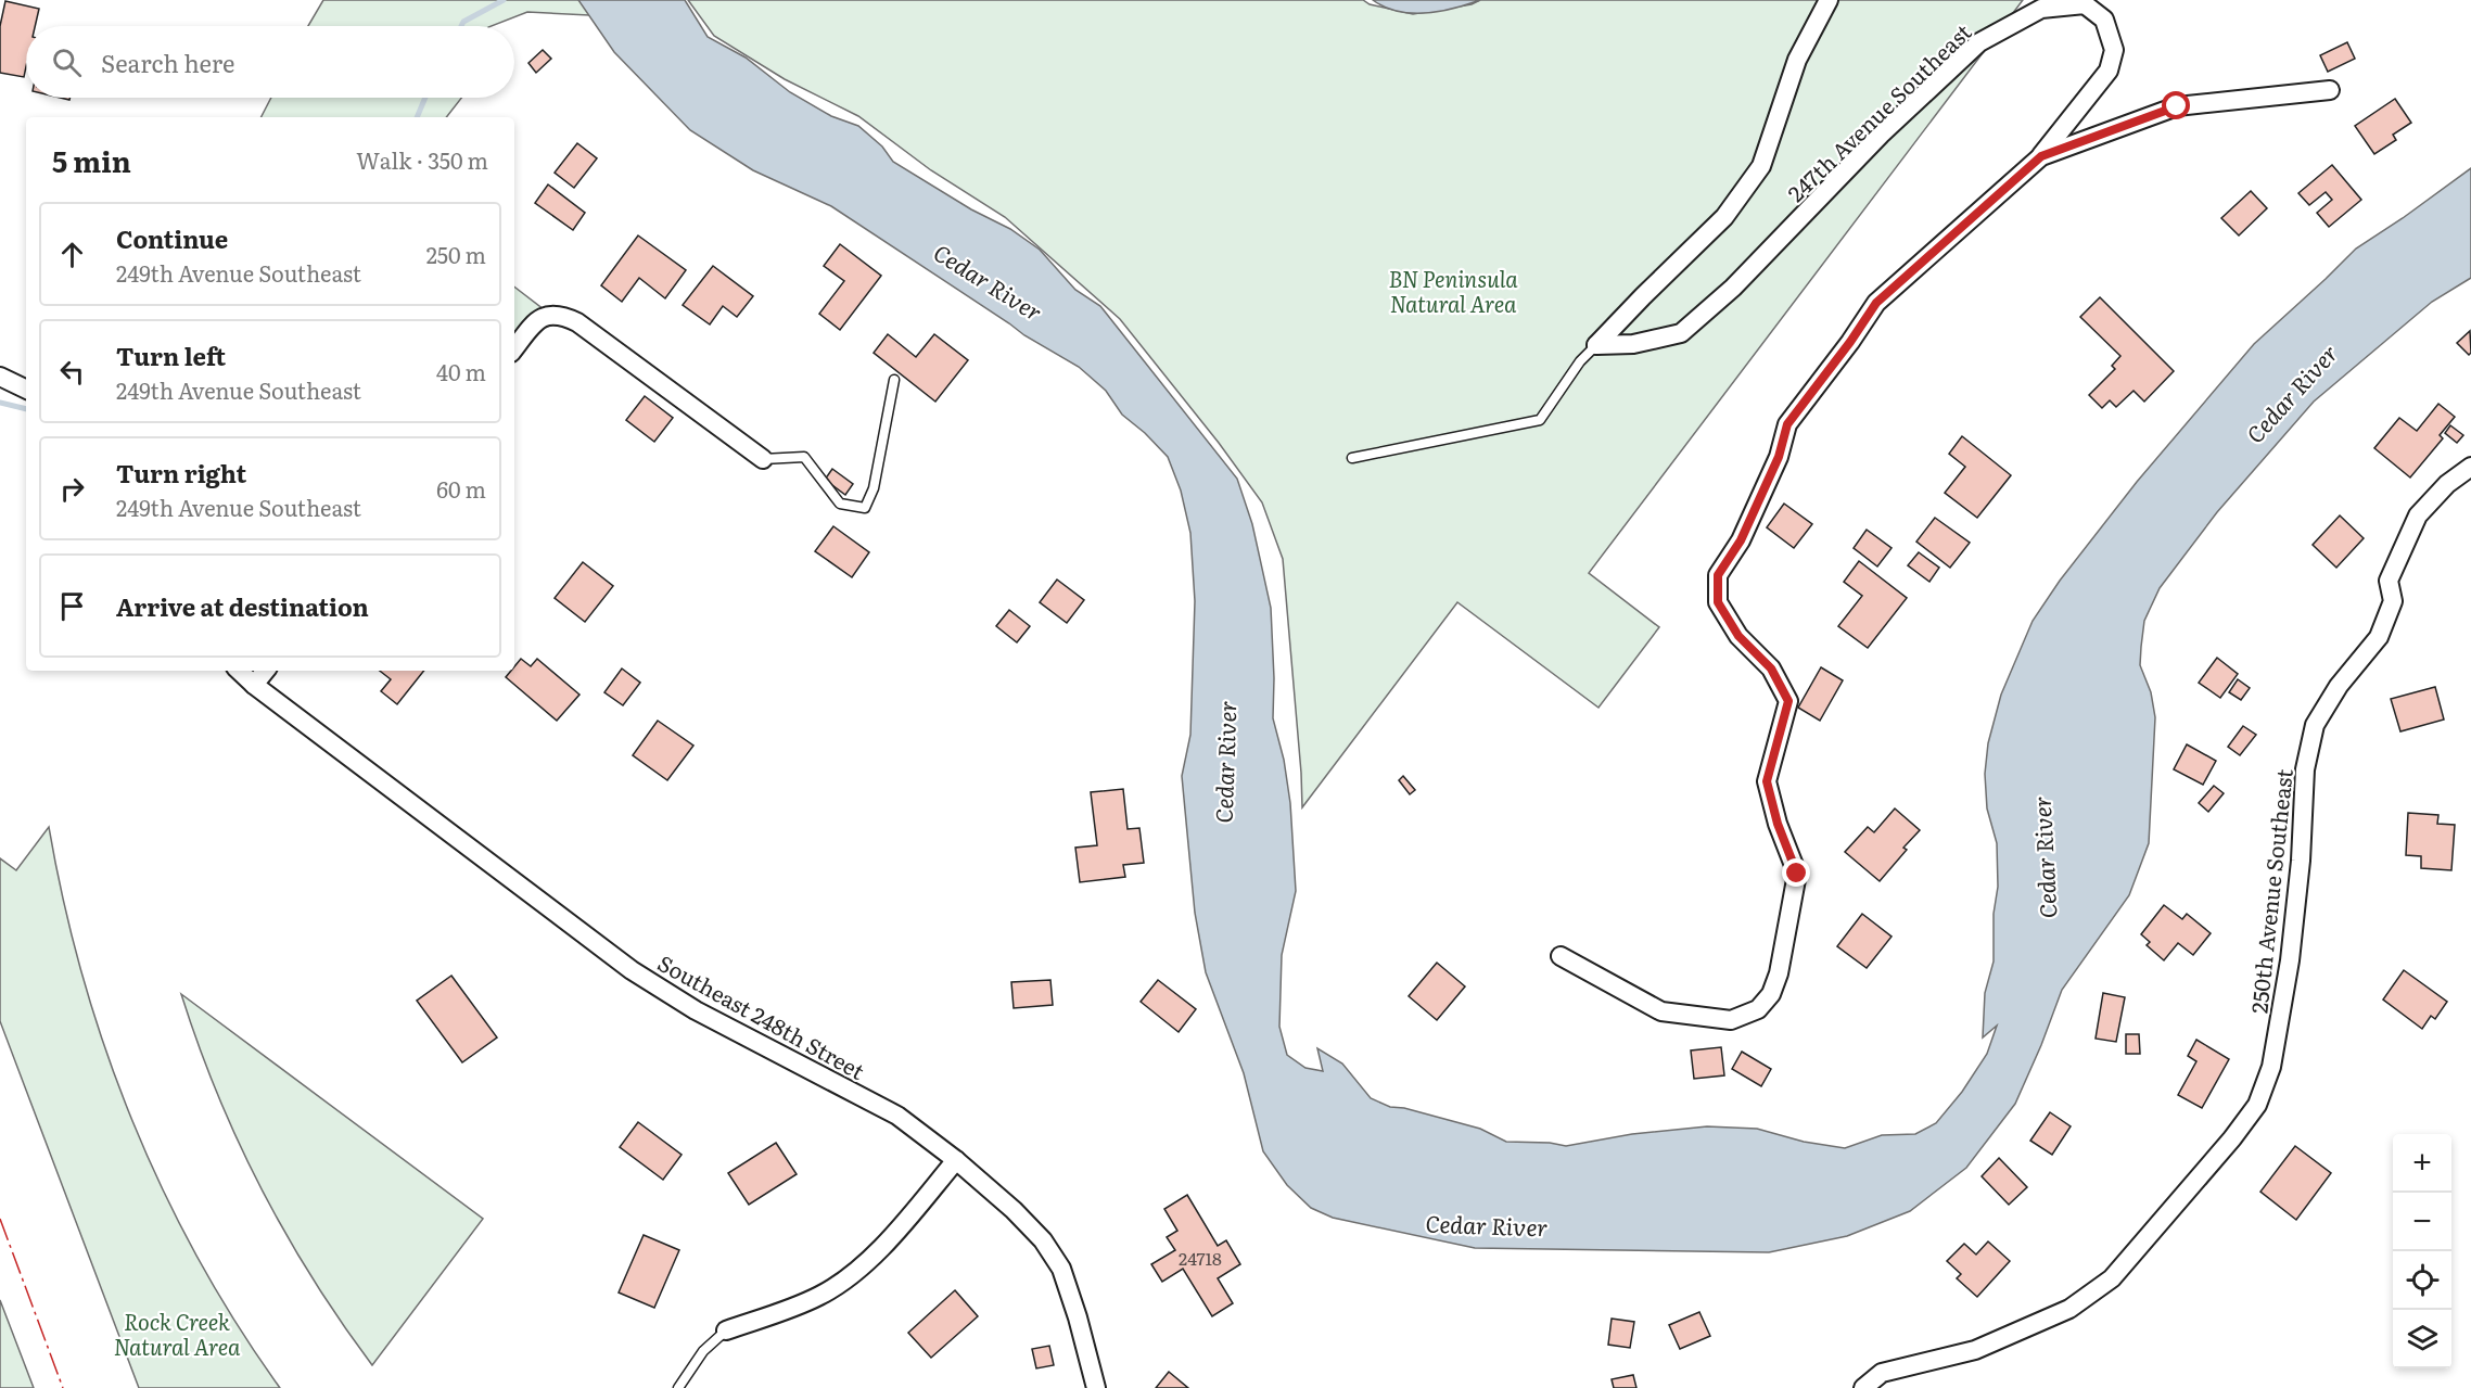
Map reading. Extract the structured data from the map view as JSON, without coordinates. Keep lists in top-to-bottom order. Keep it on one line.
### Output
{"streets":{"street":["247th Avenue Southeast","250th Avenue Southeast","Southeast 248th Street"]},"water":["Cedar River"],"parks":["BN Peninsula Natural Area","Rock Creek Natural Area"],"house_numbers":["24718"],"page":{"search":"Search here","heading":["5 min","Walk · 350 m"],"list":[["Continue","249th Avenue Southeast","250 m"],["Turn left","249th Avenue Southeast","40 m"],["Turn right","249th Avenue Southeast","60 m"],"Arrive at destination"],"map_buttons":["+","−"]}}
